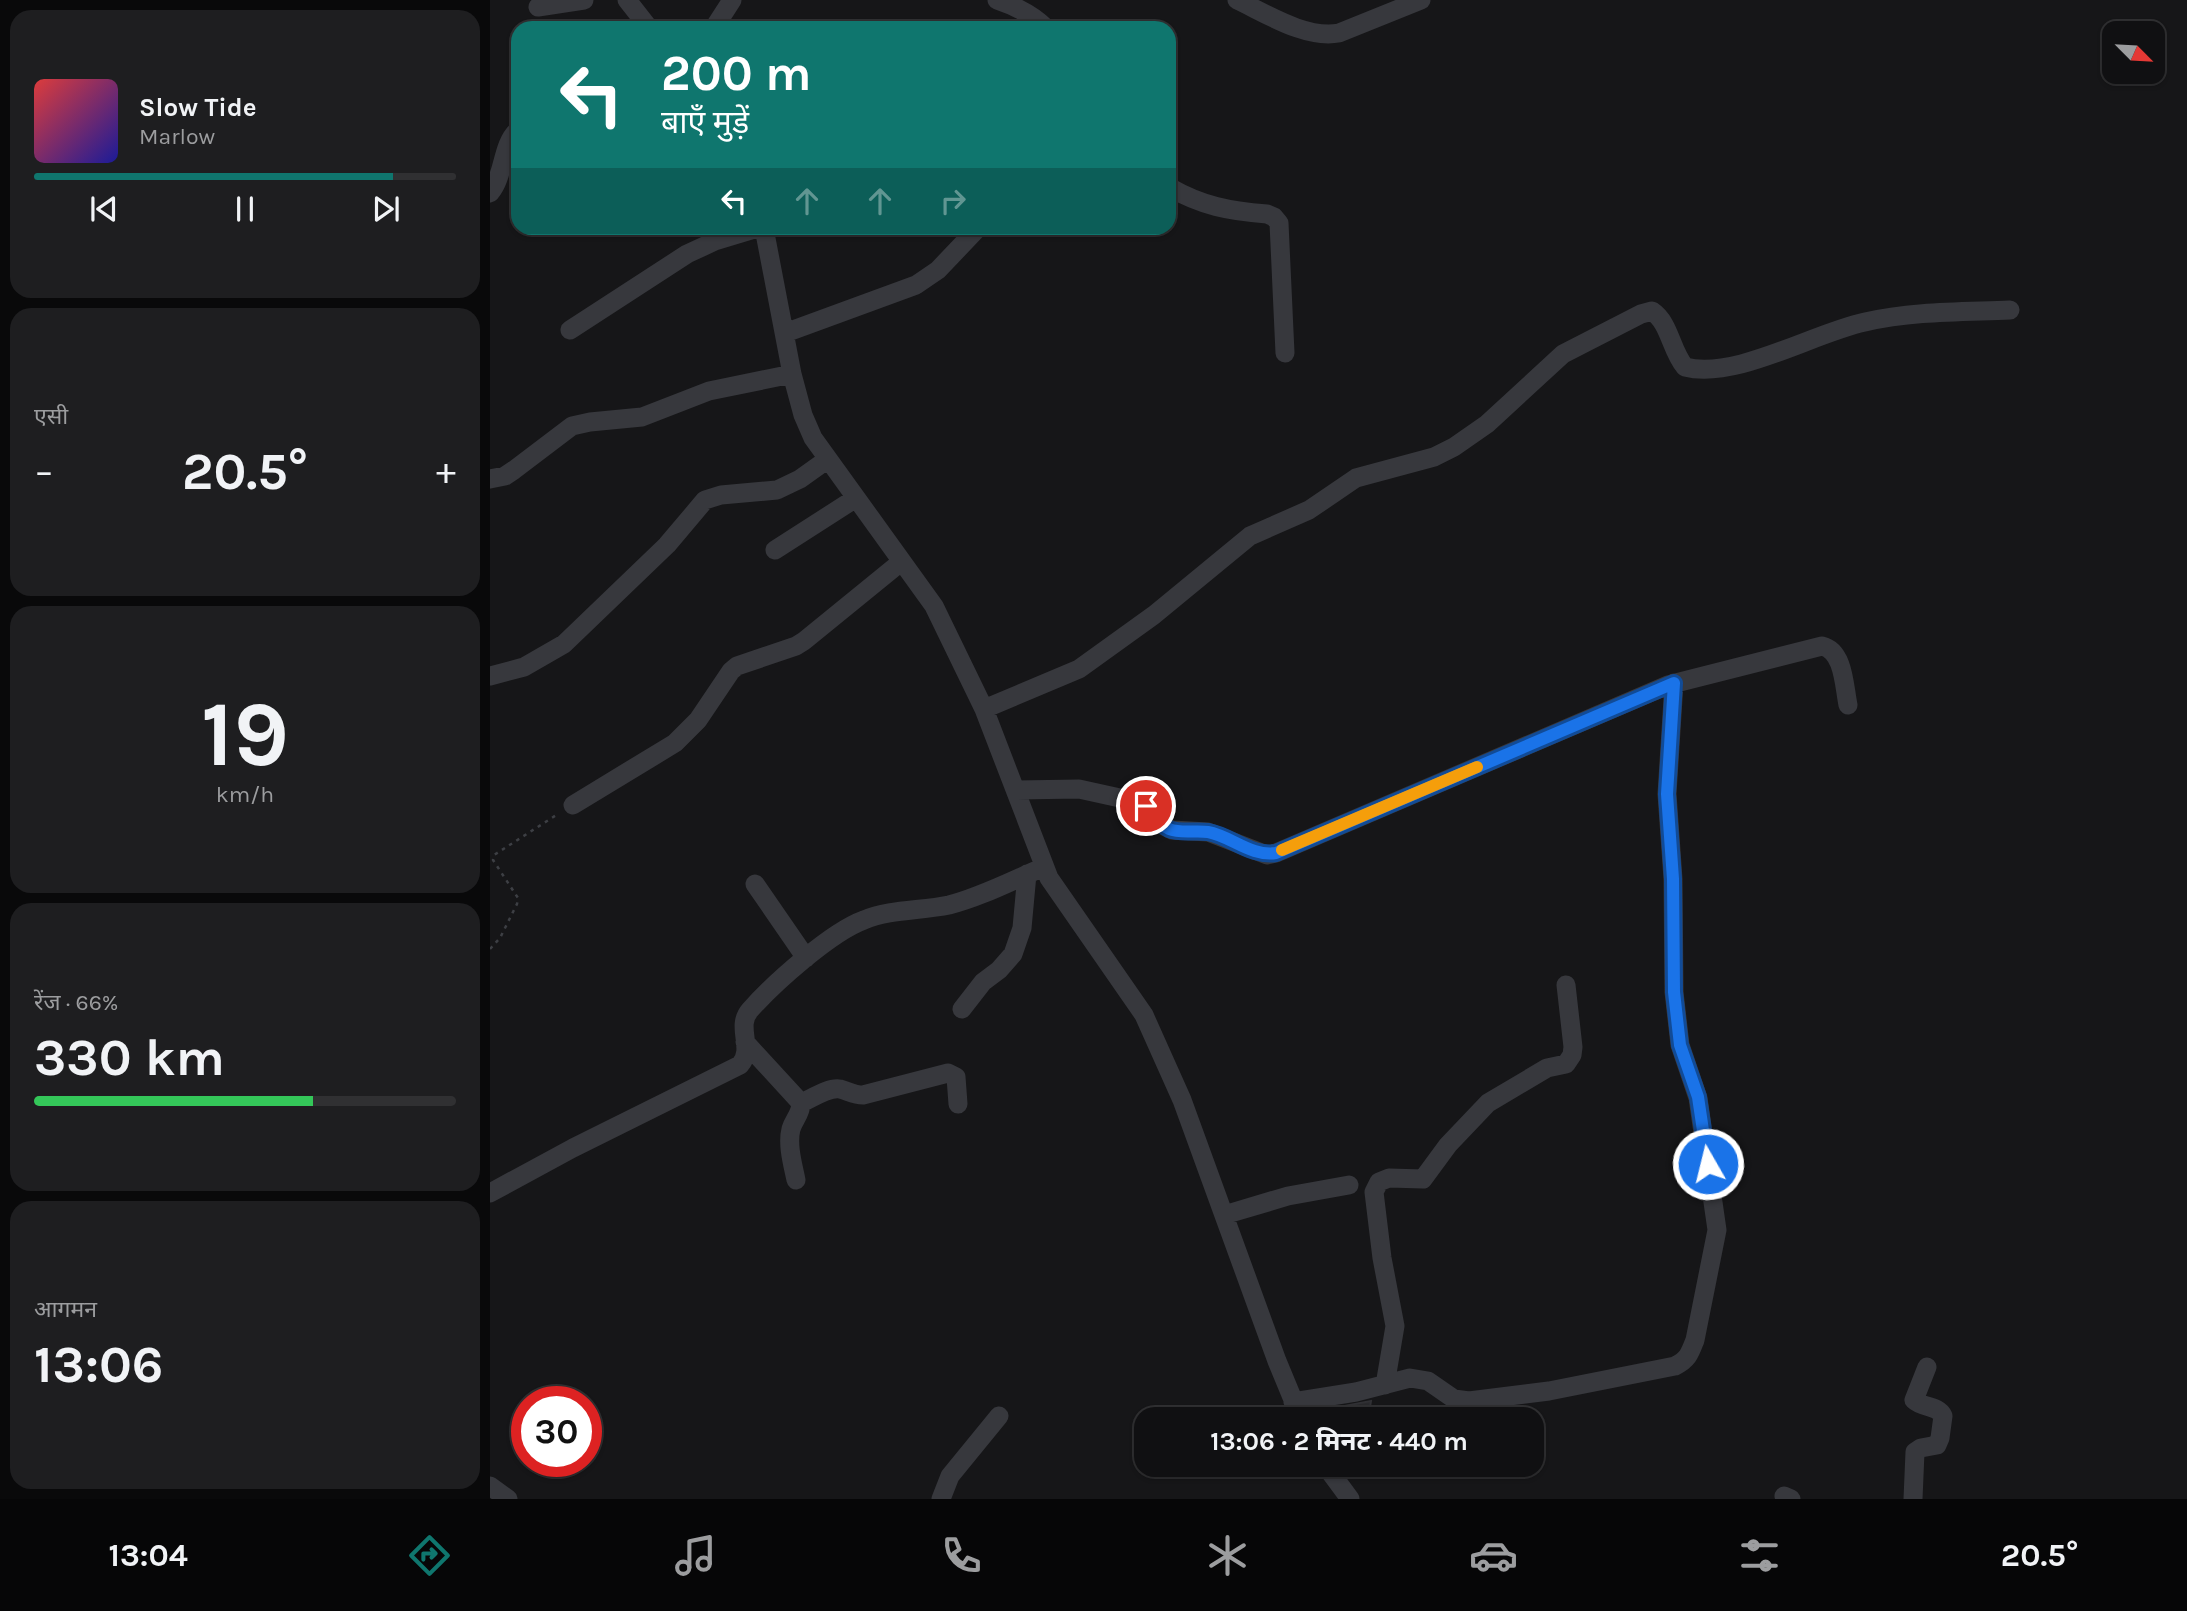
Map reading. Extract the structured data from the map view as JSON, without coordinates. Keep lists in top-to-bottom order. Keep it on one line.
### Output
{"north":"bottom right","page":{"turn":["200 m","बाएँ मुड़ें"],"song":["Slow Tide","Marlow"],"tile":["एसी",["19","km/h"],["रेंज · 66%","330 km"],["आगमन","13:06"]],"heat":["−","20.5°","+"],"limit":"30","trip":"13:06 · 2 मिनट · 440 m","tabs":["13:04","20.5°"]}}
